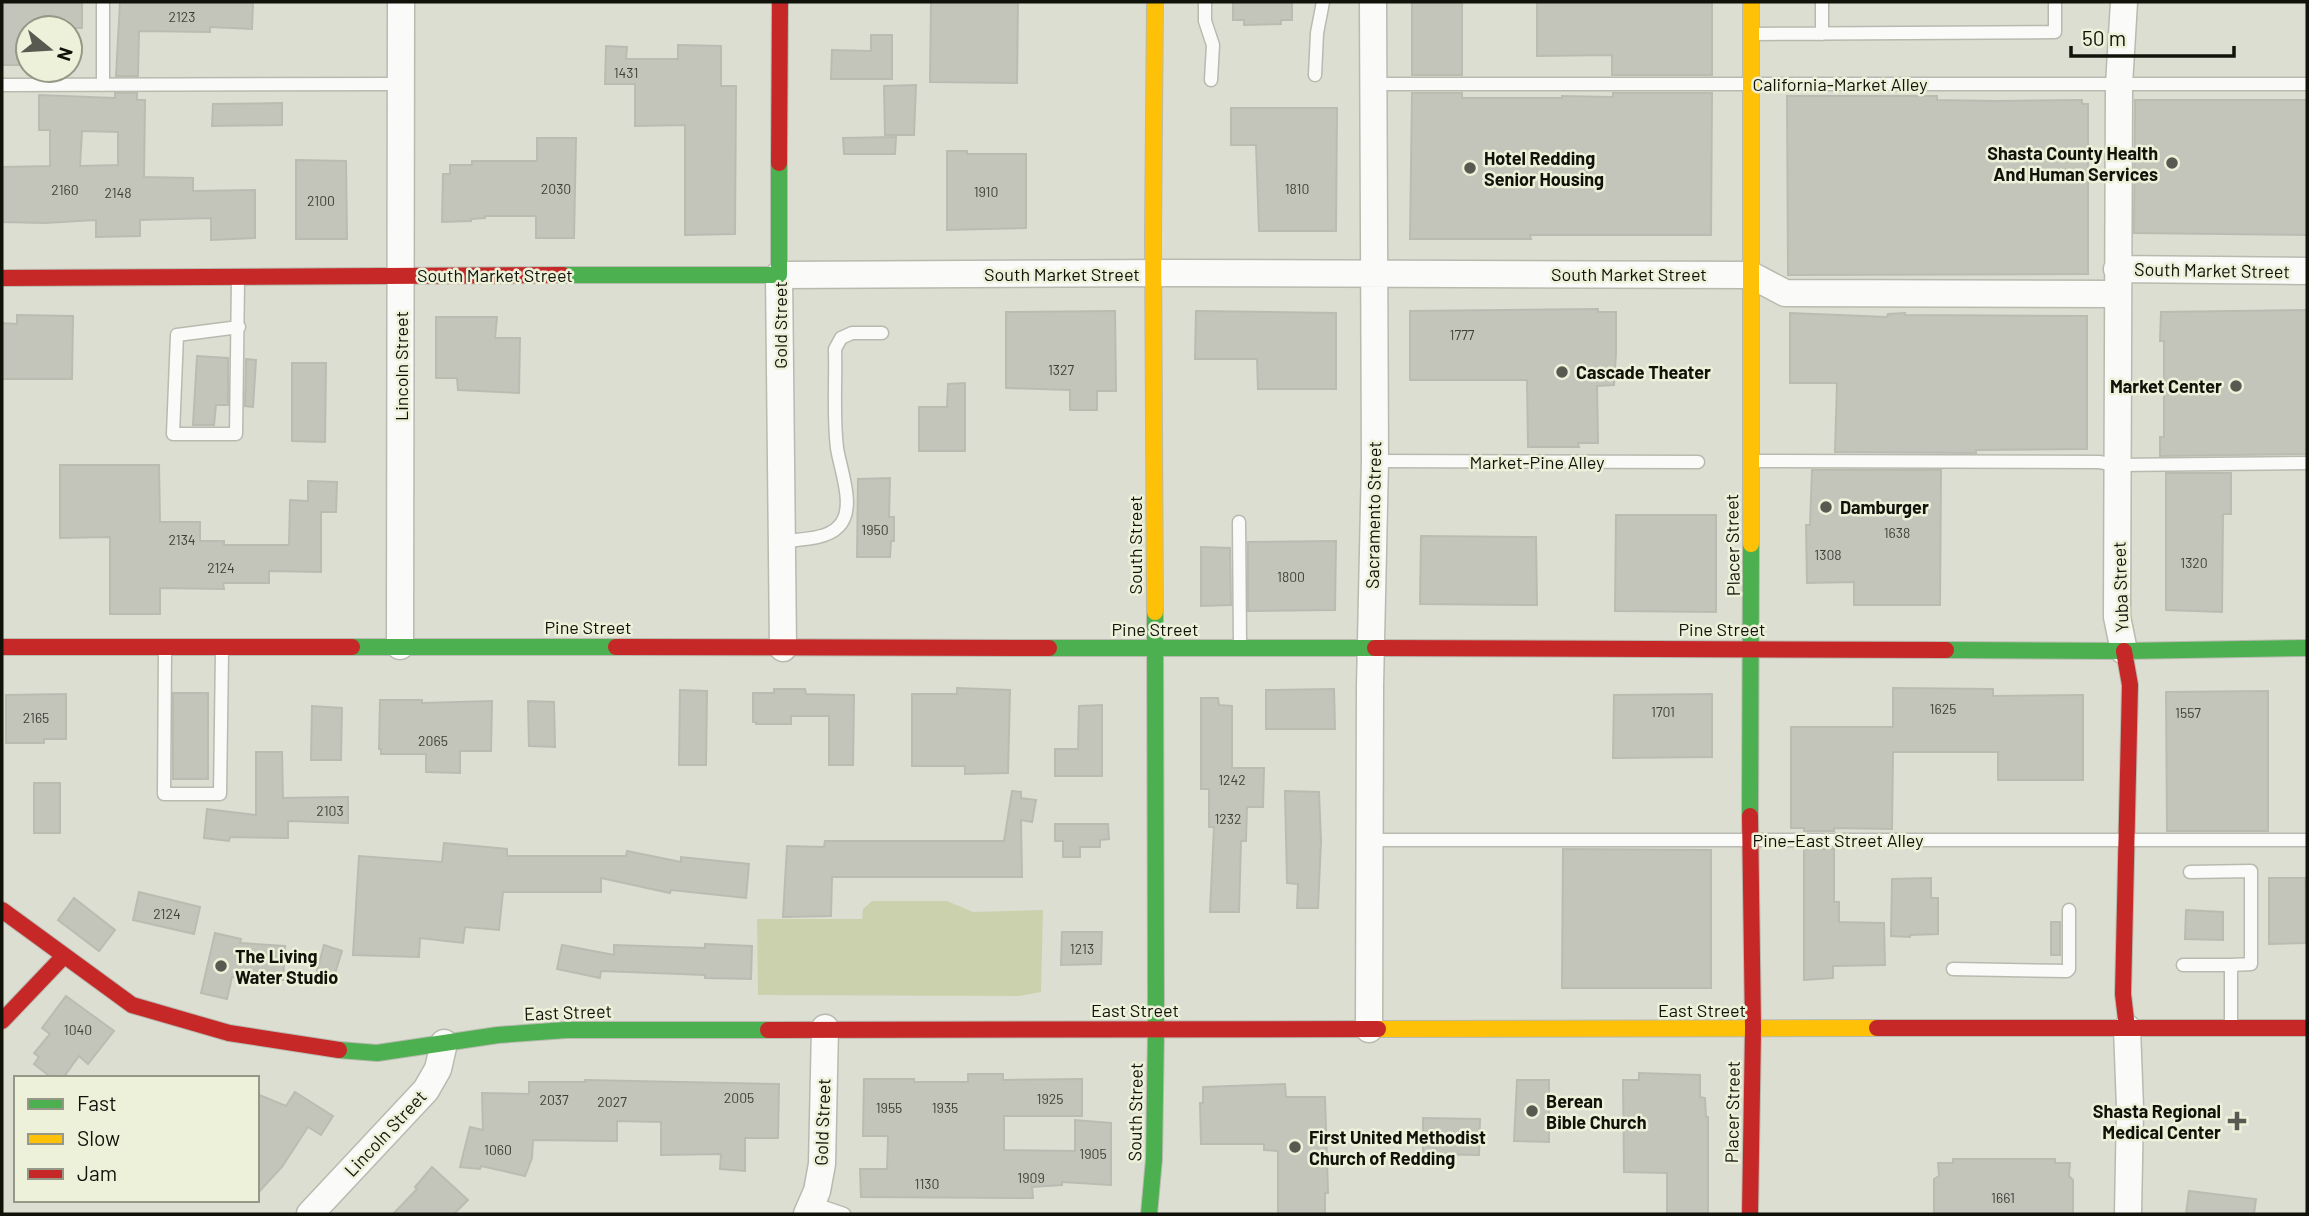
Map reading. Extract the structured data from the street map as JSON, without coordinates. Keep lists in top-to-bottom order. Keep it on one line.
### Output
{"streets":{"main road":["South Market Street","Gold Street","South Street","Placer Street","Yuba Street","Pine Street","East Street"],"street":["Lincoln Street","Sacramento Street"],"lane":["California-Market Alley","Market-Pine Alley","Pine–East Street Alley"]},"crossings":[["California-Market Alley","Sacramento Street"],["California-Market Alley","Placer Street"],["California-Market Alley","Yuba Street"],["South Market Street","Gold Street"],["South Market Street","Lincoln Street"],["South Market Street","Sacramento Street"],["South Market Street","South Street"],["South Market Street","Placer Street"],["South Market Street","Yuba Street"],["Gold Street","Pine Street"],["Gold Street","East Street"],["Lincoln Street","Pine Street"],["Lincoln Street","East Street"],["Market-Pine Alley","Sacramento Street"],["Sacramento Street","Pine Street"],["Sacramento Street","Pine–East Street Alley"],["Sacramento Street","East Street"],["South Street","Pine Street"],["South Street","East Street"],["Placer Street","Pine Street"],["Placer Street","Pine–East Street Alley"],["Placer Street","East Street"],["Yuba Street","Pine Street"],["Yuba Street","Pine–East Street Alley"],["Yuba Street","East Street"]],"places":{"other":["Shasta County Health And Human Services","Hotel Redding Senior Housing","Cascade Theater","Market Center","Damburger","The Living Water Studio","Berean Bible Church","First United Methodist Church of Redding"],"health":["Shasta Regional Medical Center"]},"house_numbers":["2123","1431","2030","1810","2160","1910","2148","2100","1777","1327","1950","1638","2134","1308","1320","2124","1800","1625","1701","1557","2165","2065","1242","2103","1232","2124","1213","1040","2005","1925","2037","2027","1955","1935","1060","1905","1909","1130","1661"],"legend":["Fast","Slow","Jam"],"scale_bar":"50 m","north":"right"}
